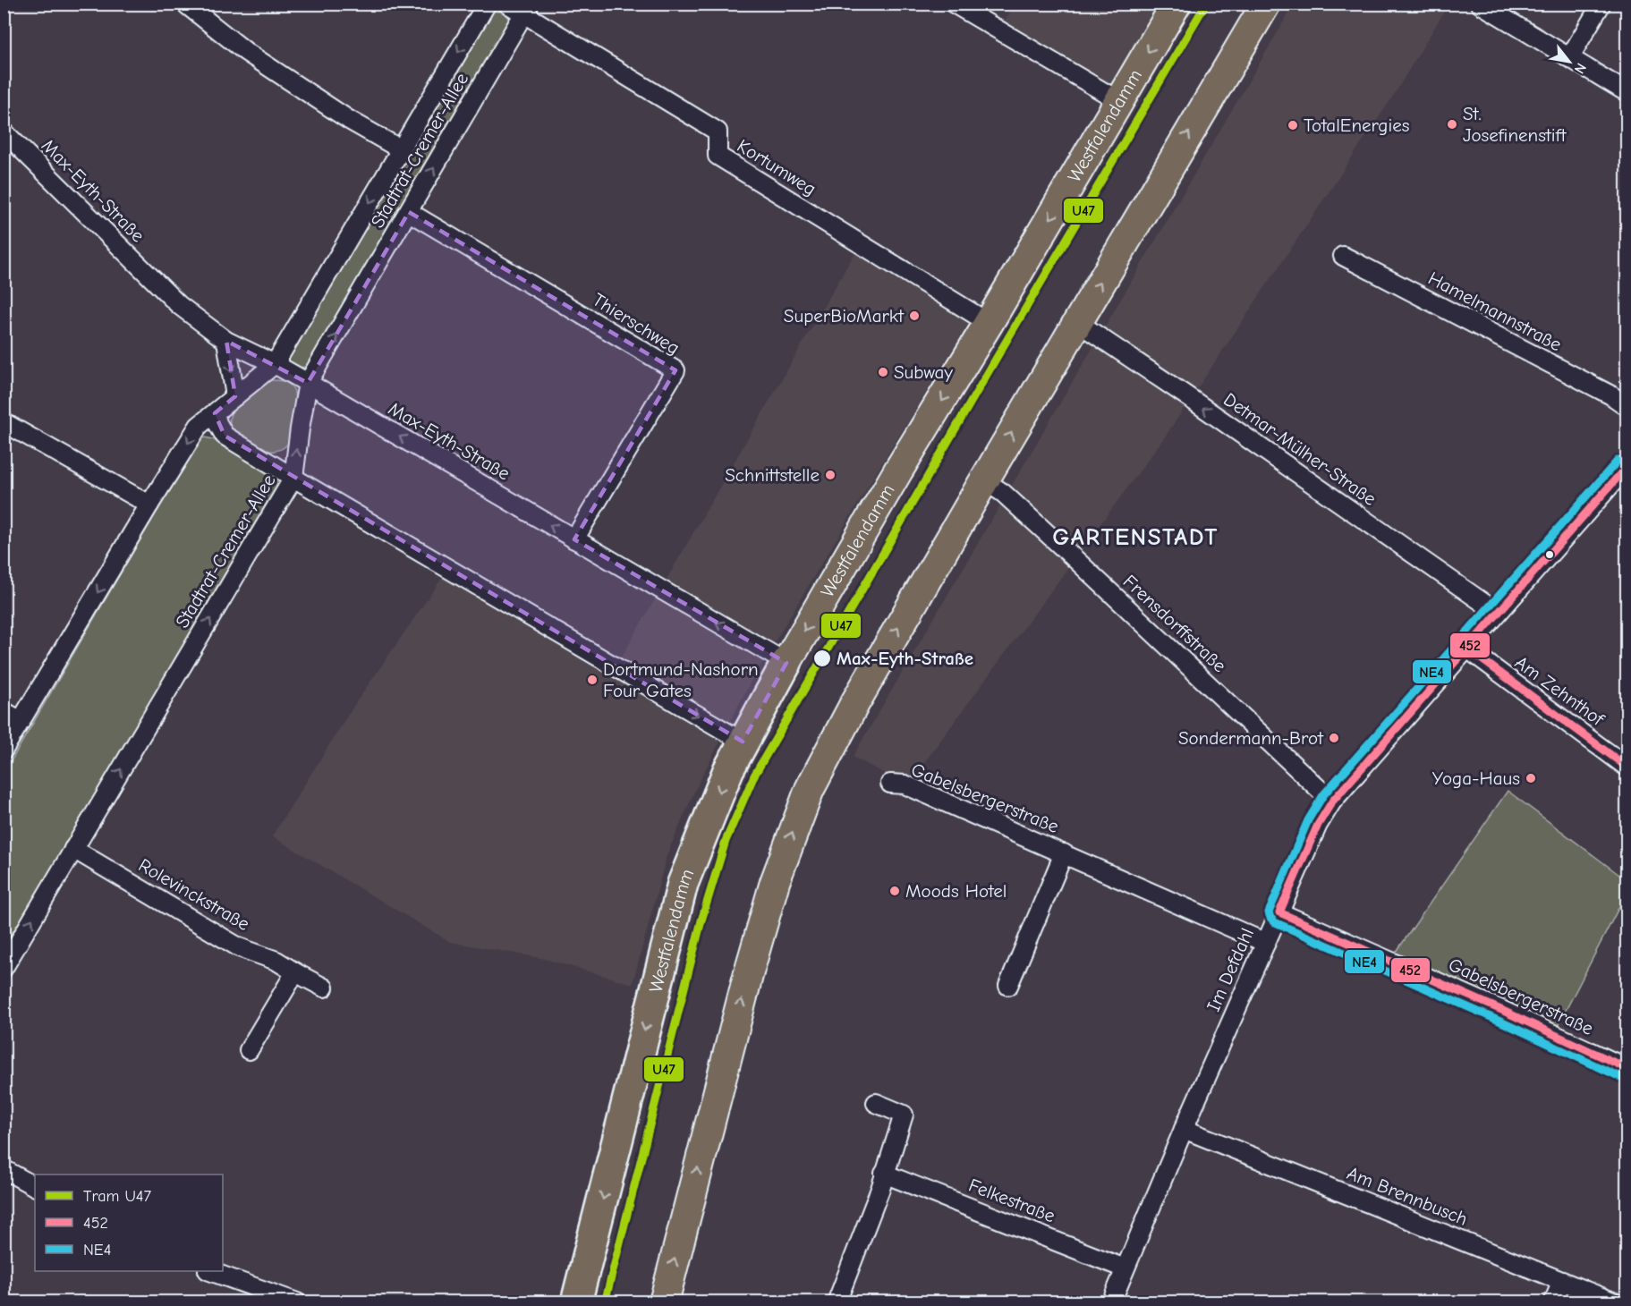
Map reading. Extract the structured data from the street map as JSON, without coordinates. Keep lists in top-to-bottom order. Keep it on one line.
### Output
{"streets":{"highway":["Westfalendamm"],"street":["Stadtrat-Cremer-Allee","Kortumweg","Max-Eyth-Straße","Hamelmannstraße","Thierschweg","Detmar-Mülher-Straße","Frensdorffstraße","Am Zehnthof","Gabelsbergerstraße","Rolevinckstraße","Im Defdahl","Am Brennbusch","Felkestraße"]},"crossings":[["Westfalendamm","Kortumweg"],["Westfalendamm","Max-Eyth-Straße"],["Stadtrat-Cremer-Allee","Kortumweg"],["Stadtrat-Cremer-Allee","Max-Eyth-Straße"],["Stadtrat-Cremer-Allee","Thierschweg"],["Stadtrat-Cremer-Allee","Rolevinckstraße"],["Max-Eyth-Straße","Thierschweg"],["Detmar-Mülher-Straße","Im Defdahl"],["Frensdorffstraße","Im Defdahl"],["Am Zehnthof","Im Defdahl"],["Gabelsbergerstraße","Im Defdahl"],["Im Defdahl","Am Brennbusch"],["Im Defdahl","Felkestraße"]],"one_way":["Detmar-Mülher-Straße"],"districts":["GARTENSTADT"],"places":["St. Josefinenstift","TotalEnergies","SuperBioMarkt","Subway","Schnittstelle","Max-Eyth-Straße","Dortmund-Nashorn Four Gates","Sondermann-Brot","Yoga-Haus","Moods Hotel"],"lines":["tram line U47","transit line NE4","transit line 452"],"legend":["Tram U47","452","NE4"],"north":"bottom right"}
